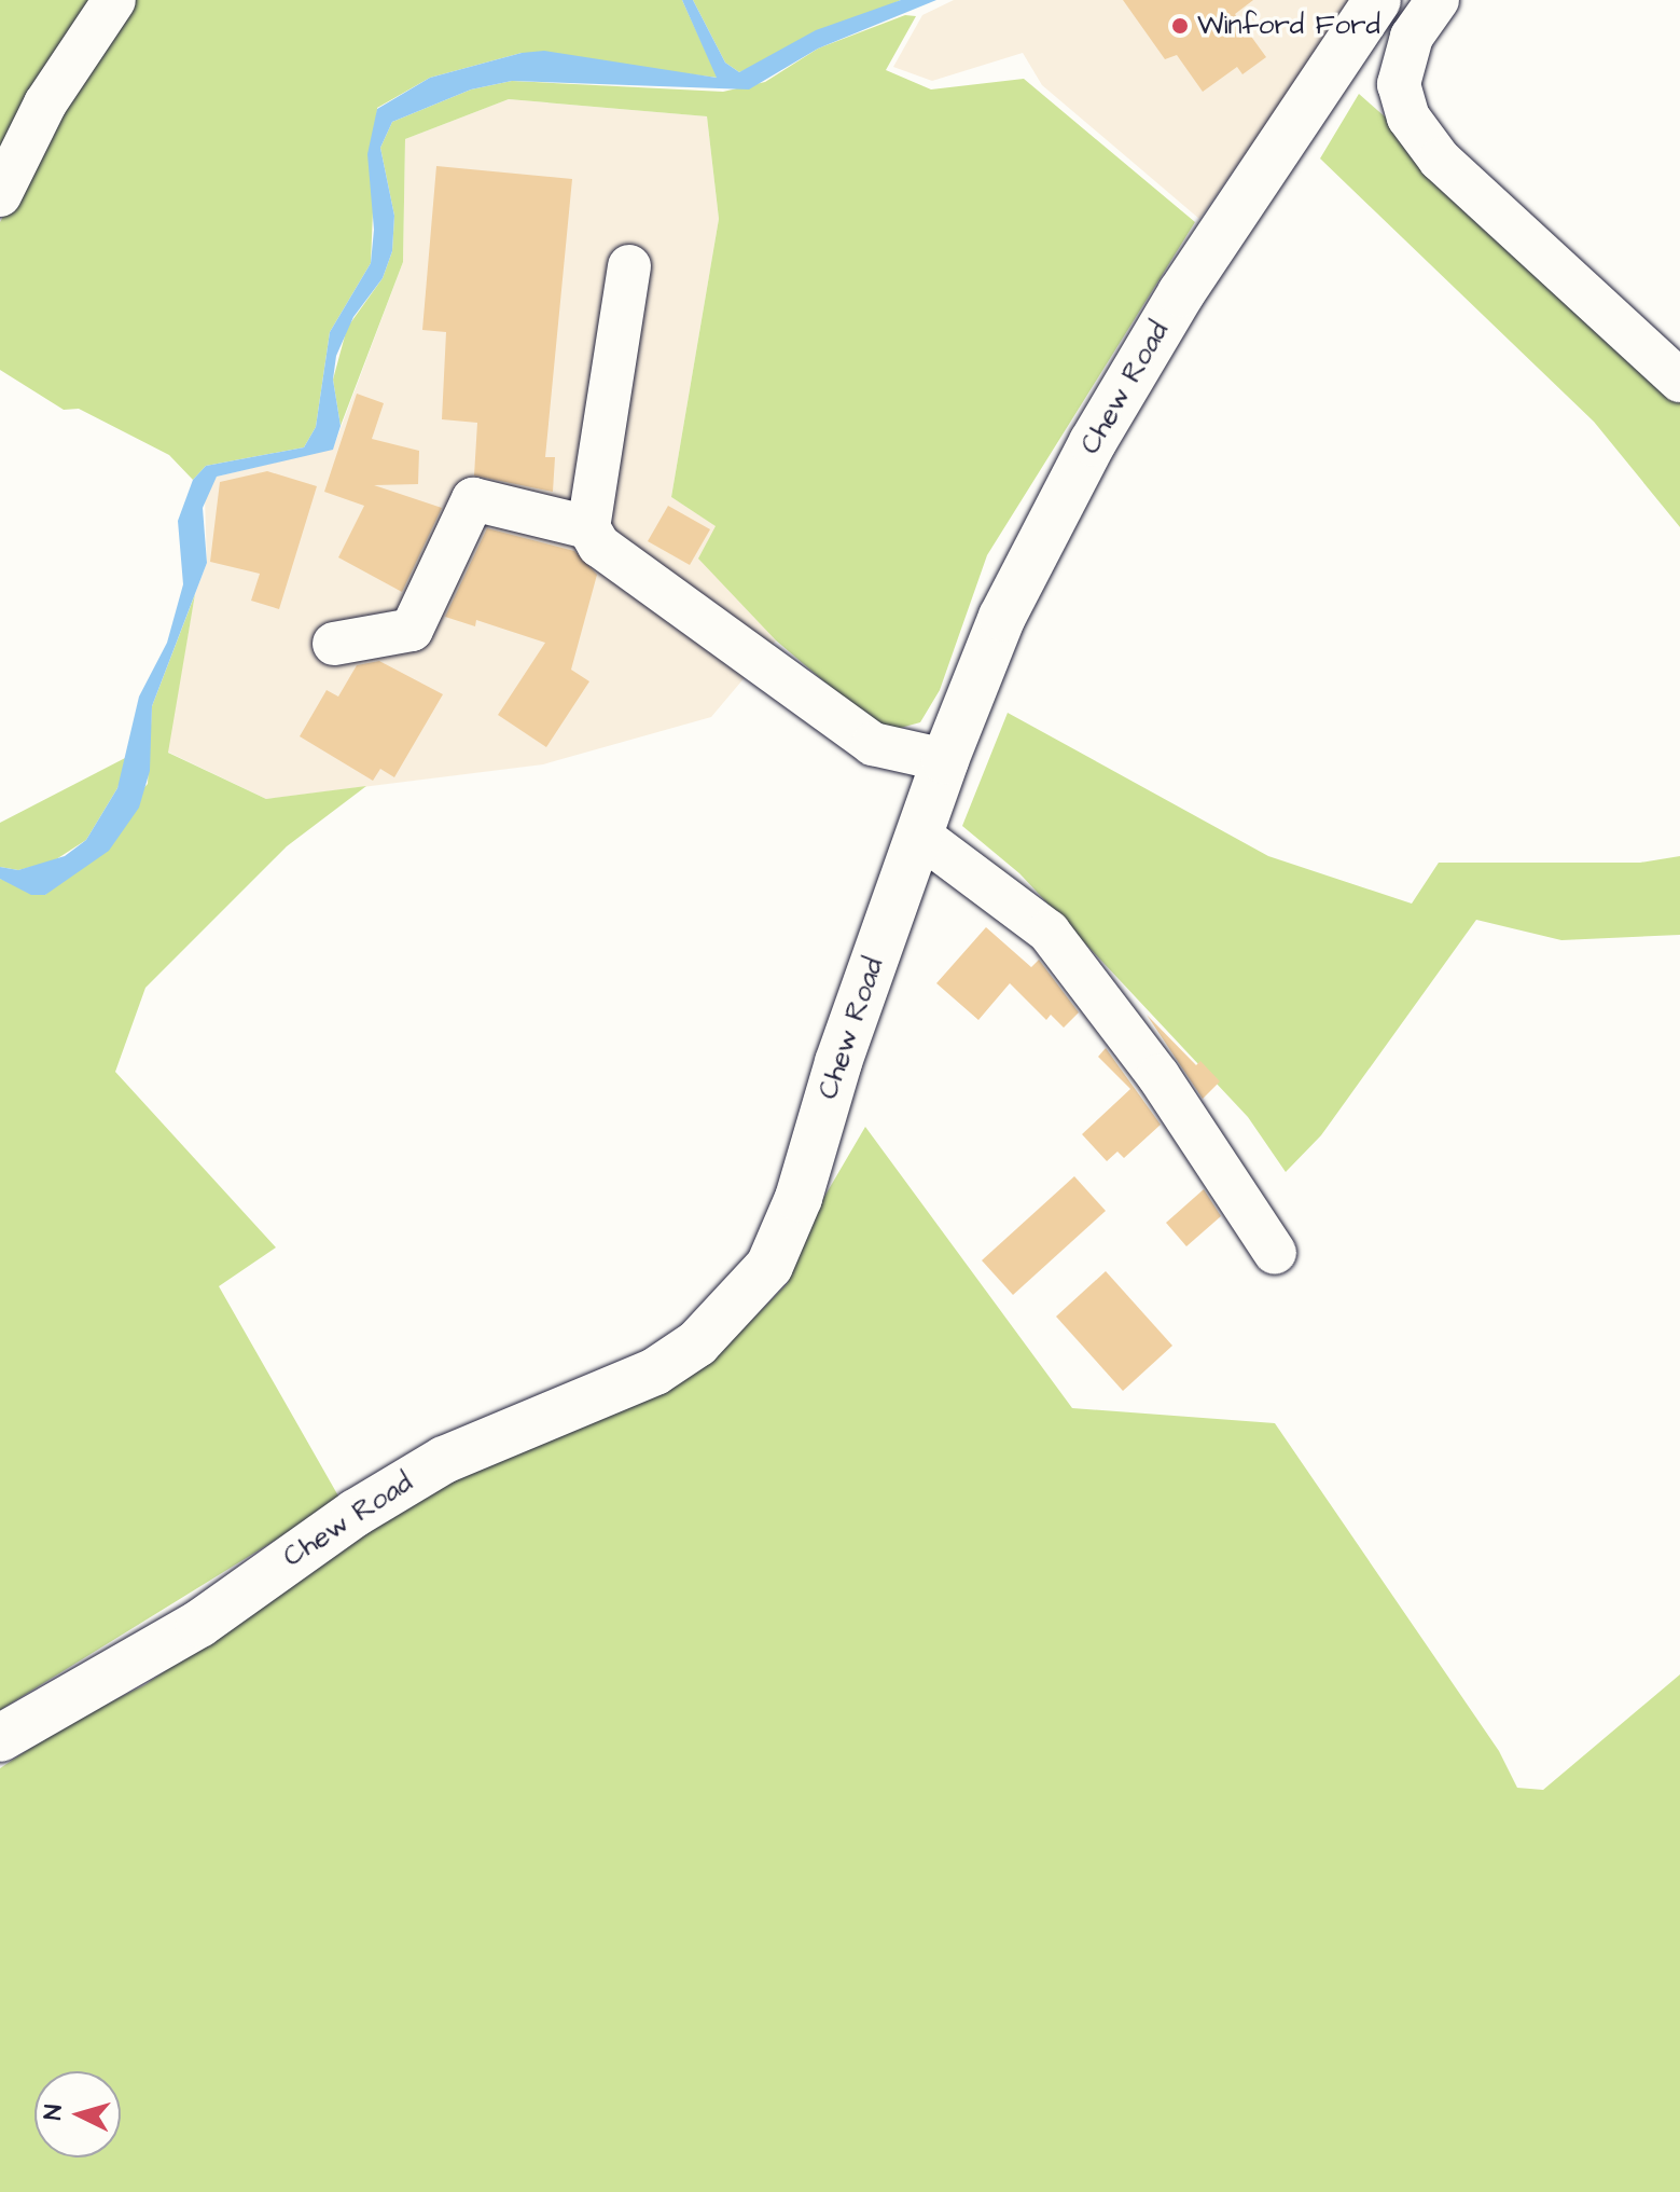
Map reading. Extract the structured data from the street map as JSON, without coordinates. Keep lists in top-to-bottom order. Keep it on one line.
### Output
{"streets":{"main road":["Chew Road"]},"places":["Winford Ford"],"north":"left"}
